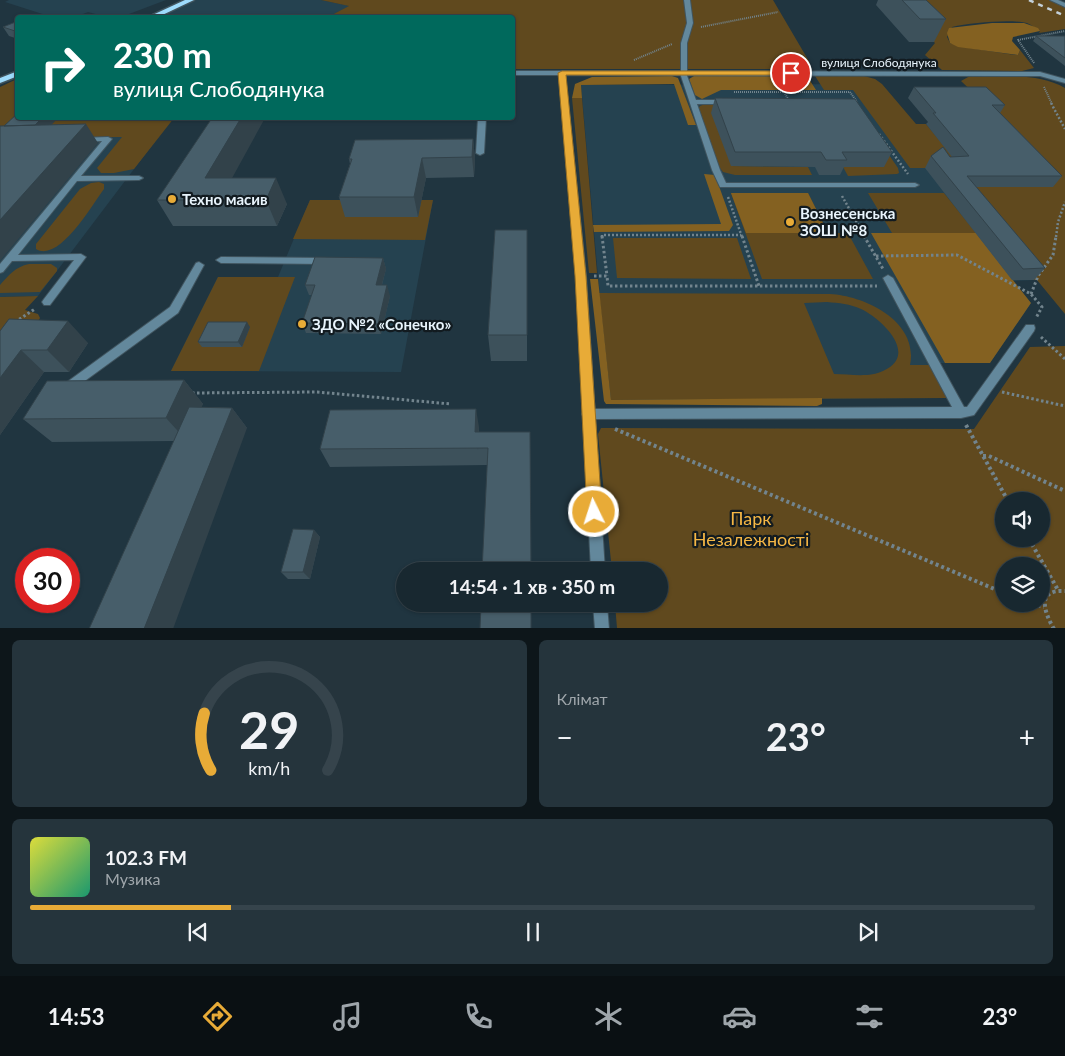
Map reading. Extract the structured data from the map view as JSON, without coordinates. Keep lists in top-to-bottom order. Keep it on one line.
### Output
{"streets":{"street":["вулиця Слободянука"]},"parks":["Парк Незалежності"],"places":["Техно масив","Вознесенська ЗОШ №8","ЗДО №2 «Сонечко»"],"page":{"turn":["230 m","вулиця Слободянука"],"limit":"30","trip":"14:54 · 1 хв · 350 m","tile":"Клімат","heat":["−","23°","+"],"song":["102.3 FM","Музика"],"tabs":["14:53","23°"],"gauge":["29","km/h"]}}
